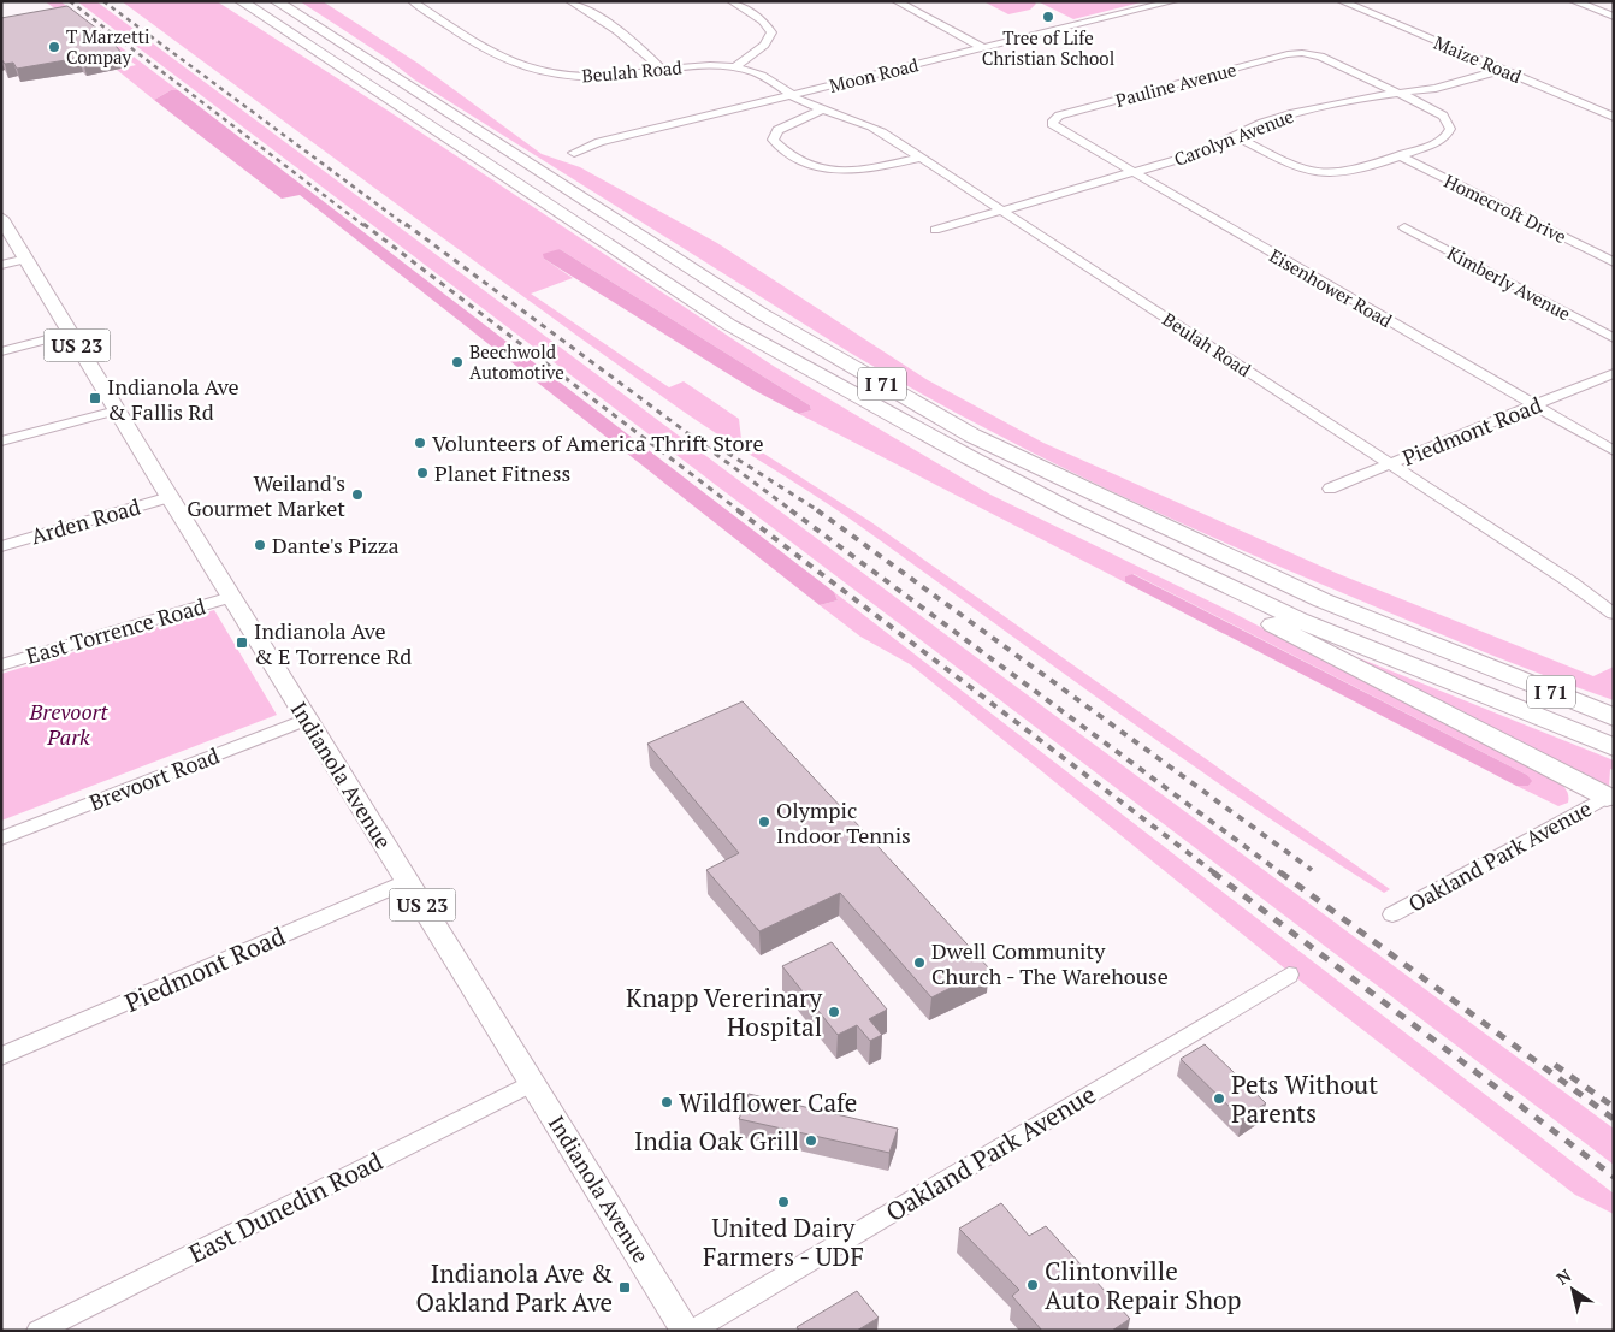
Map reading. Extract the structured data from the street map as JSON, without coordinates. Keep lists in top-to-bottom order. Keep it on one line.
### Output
{"streets":{"highway":["I 71"],"main road":["US 23","Indianola Avenue"],"street":["Maize Road","Beulah Road","Moon Road","Pauline Avenue","Carolyn Avenue","Homecroft Drive","Kimberly Avenue","Eisenhower Road","Piedmont Road","Arden Road","East Torrence Road","Brevoort Road","Oakland Park Avenue","East Dunedin Road"]},"crossings":[["Maize Road","Carolyn Avenue"],["Beulah Road","Moon Road"],["Beulah Road","Carolyn Avenue"],["Beulah Road","Piedmont Road"],["Pauline Avenue","Carolyn Avenue"],["Pauline Avenue","Eisenhower Road"],["Carolyn Avenue","Eisenhower Road"],["Eisenhower Road","Piedmont Road"],["Piedmont Road","Indianola Avenue"],["Arden Road","Indianola Avenue"],["East Torrence Road","Indianola Avenue"],["Indianola Avenue","Brevoort Road"],["Indianola Avenue","East Dunedin Road"]],"parks":["Brevoort Park"],"places":{"other":["Tree of Life Christian School","T Marzetti Compay","Beechwold Automotive","Volunteers of America Thrift Store","Planet Fitness","Weiland's Gourmet Market","Dante's Pizza","Olympic Indoor Tennis","Dwell Community Church - The Warehouse","Knapp Vererinary Hospital","Pets Without Parents","Wildflower Cafe","India Oak Grill","United Dairy Farmers - UDF","Clintonville Auto Repair Shop"],"transit":["Indianola Ave & Fallis Rd","Indianola Ave & E Torrence Rd","Indianola Ave & Oakland Park Ave"]},"north":"top left"}
